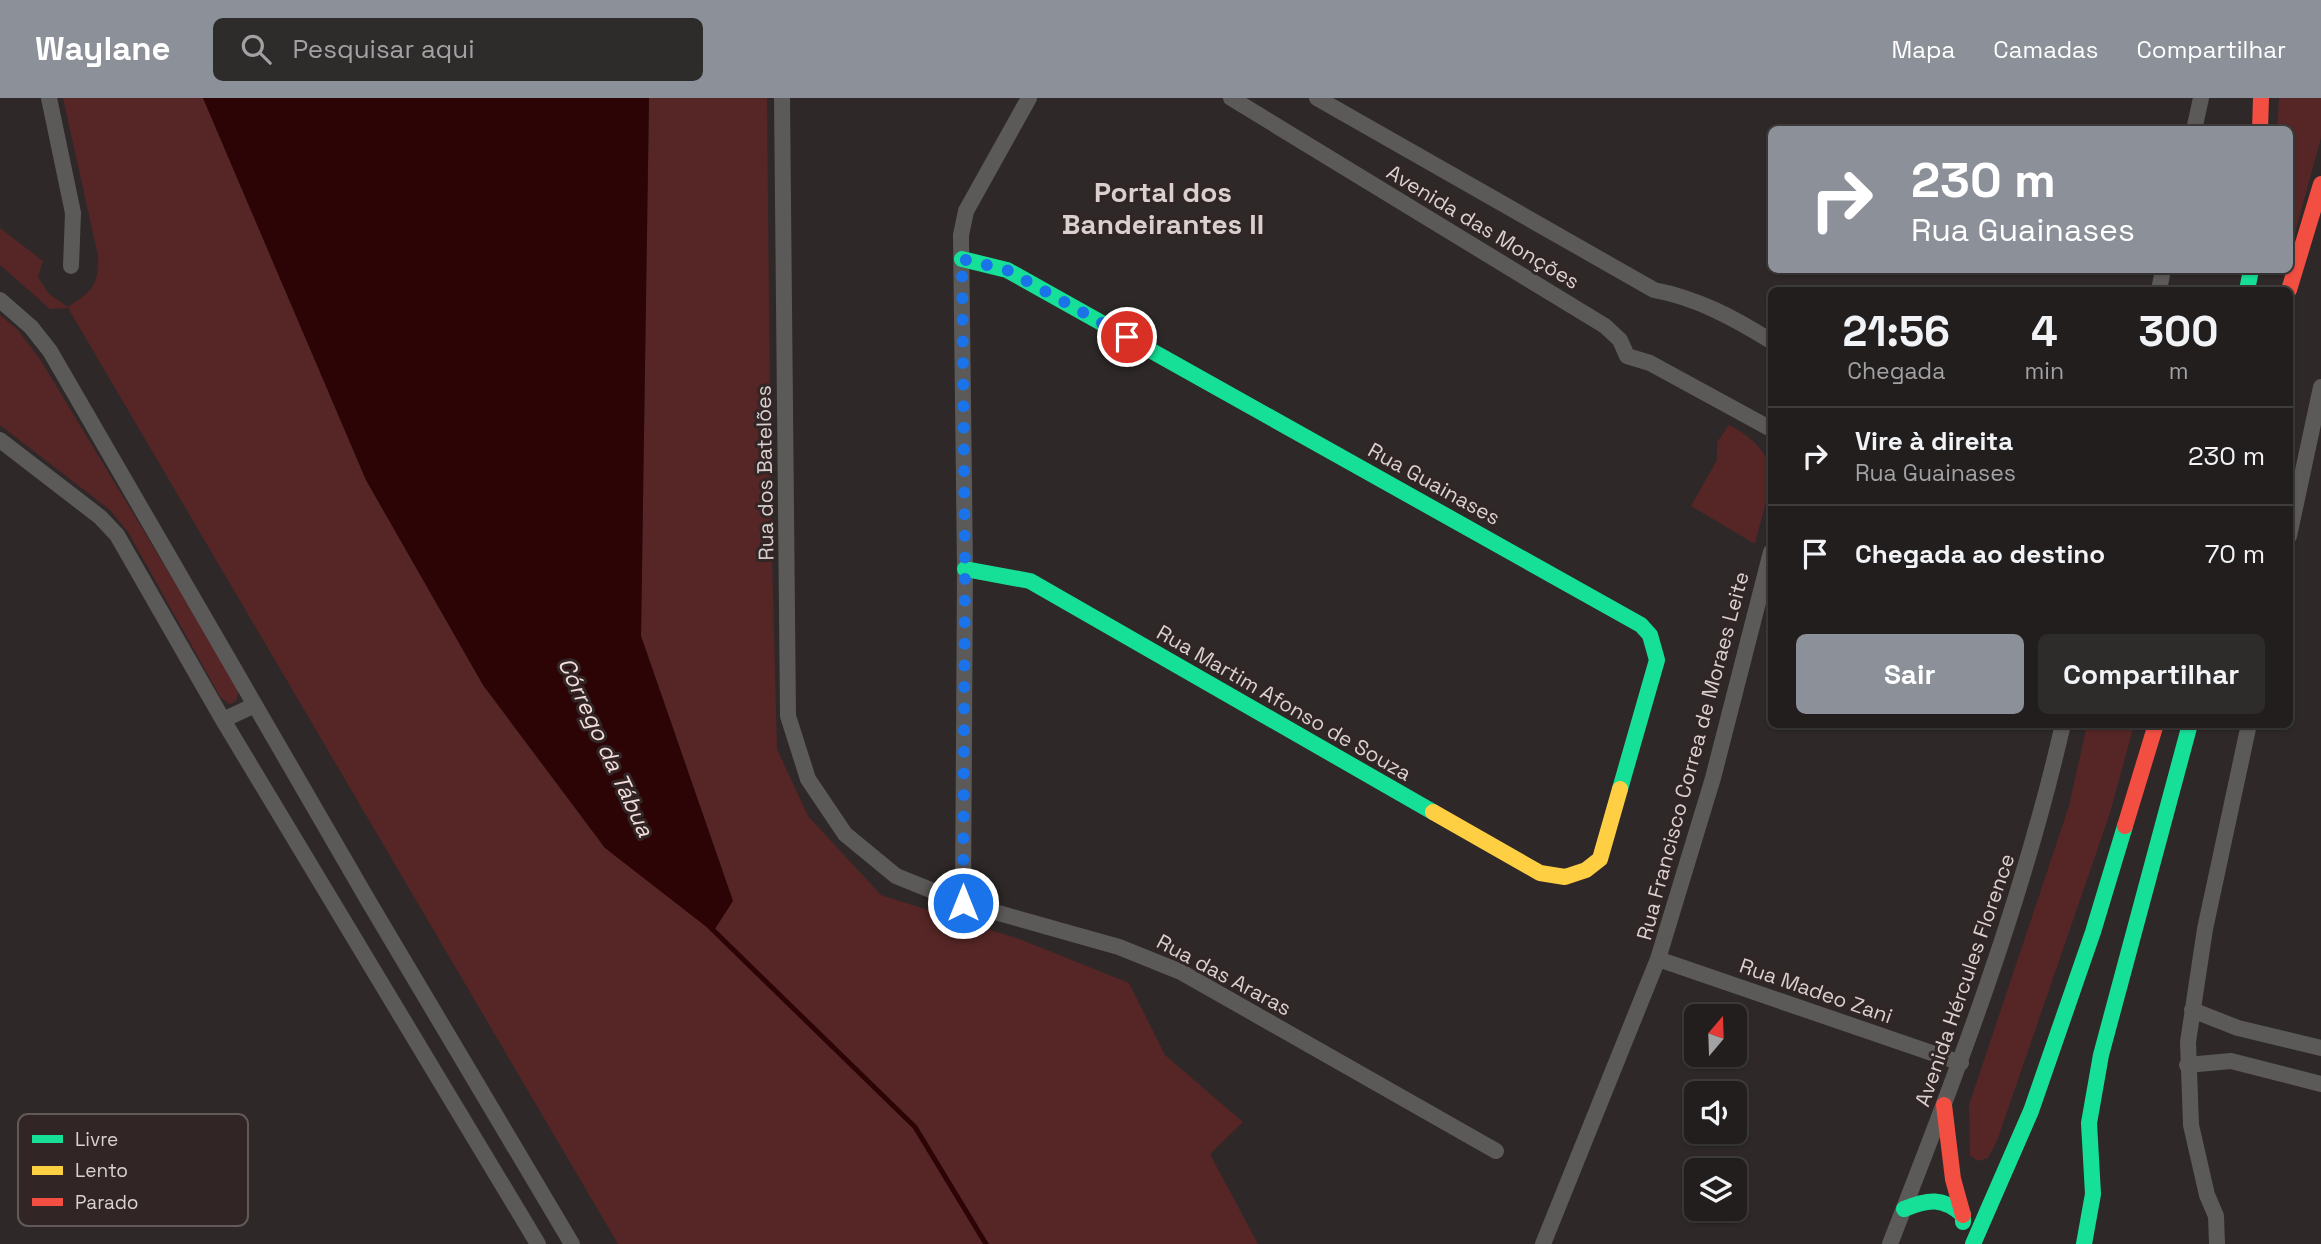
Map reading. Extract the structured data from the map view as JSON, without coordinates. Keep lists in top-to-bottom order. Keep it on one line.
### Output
{"streets":{"street":["Avenida das Monções","Rua dos Batelões","Rua Guainases","Rua Martim Afonso de Souza","Rua Francisco Correa de Moraes Leite","Rua das Araras","Avenida Hércules Florence","Rua Madeo Zani"]},"crossings":[["Rua dos Batelões","Rua das Araras"],["Rua Guainases","Rua Martim Afonso de Souza"],["Rua Francisco Correa de Moraes Leite","Rua Madeo Zani"],["Avenida Hércules Florence","Rua Madeo Zani"]],"districts":["Portal dos Bandeirantes II"],"water":["Córrego da Tábua"],"legend":["Livre","Lento","Parado"],"north":"top","page":{"header":"Waylane","search":"Pesquisar aqui","nav":["Mapa","Camadas","Compartilhar"],"turn":["230 m","Rua Guainases"],"eta":["21:56","Chegada","4","min","300","m"],"list":[{"name":"Vire à direita","note":"Rua Guainases","value":"230 m"},{"name":"Chegada ao destino","value":"70 m"}],"buttons":["Sair","Compartilhar"]}}
